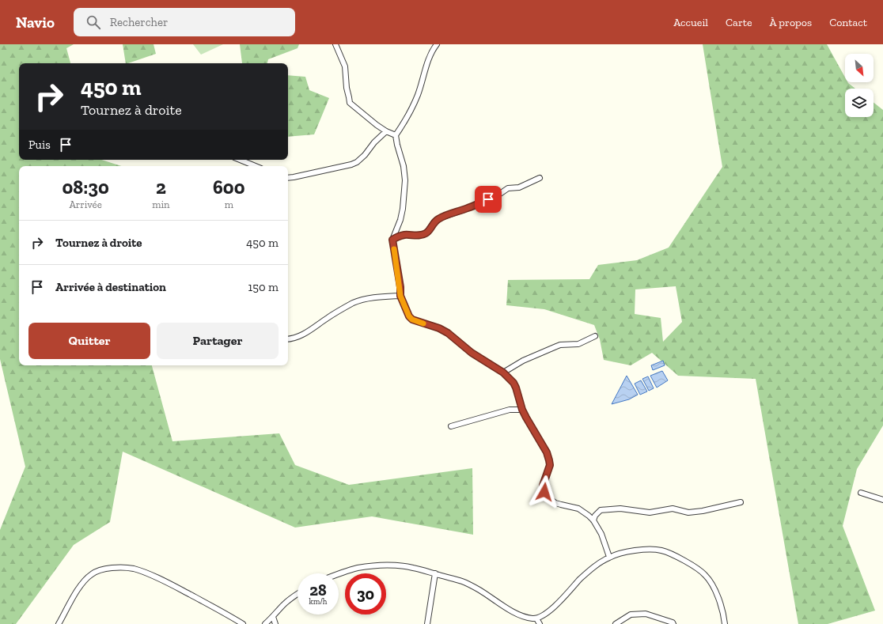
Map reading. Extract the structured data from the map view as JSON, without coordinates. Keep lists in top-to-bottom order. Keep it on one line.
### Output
{"north":"bottom right","page":{"header":"Navio","search":"Rechercher","nav":["Accueil","Carte","À propos","Contact"],"turn":["450 m","Tournez à droite"],"then":"Puis","eta":["08:30","Arrivée","2","min","600","m"],"list":[{"name":"Tournez à droite","value":"450 m"},{"name":"Arrivée à destination","value":"150 m"}],"buttons":["Quitter","Partager"],"speed":"28 km/h","limit":"30"}}
